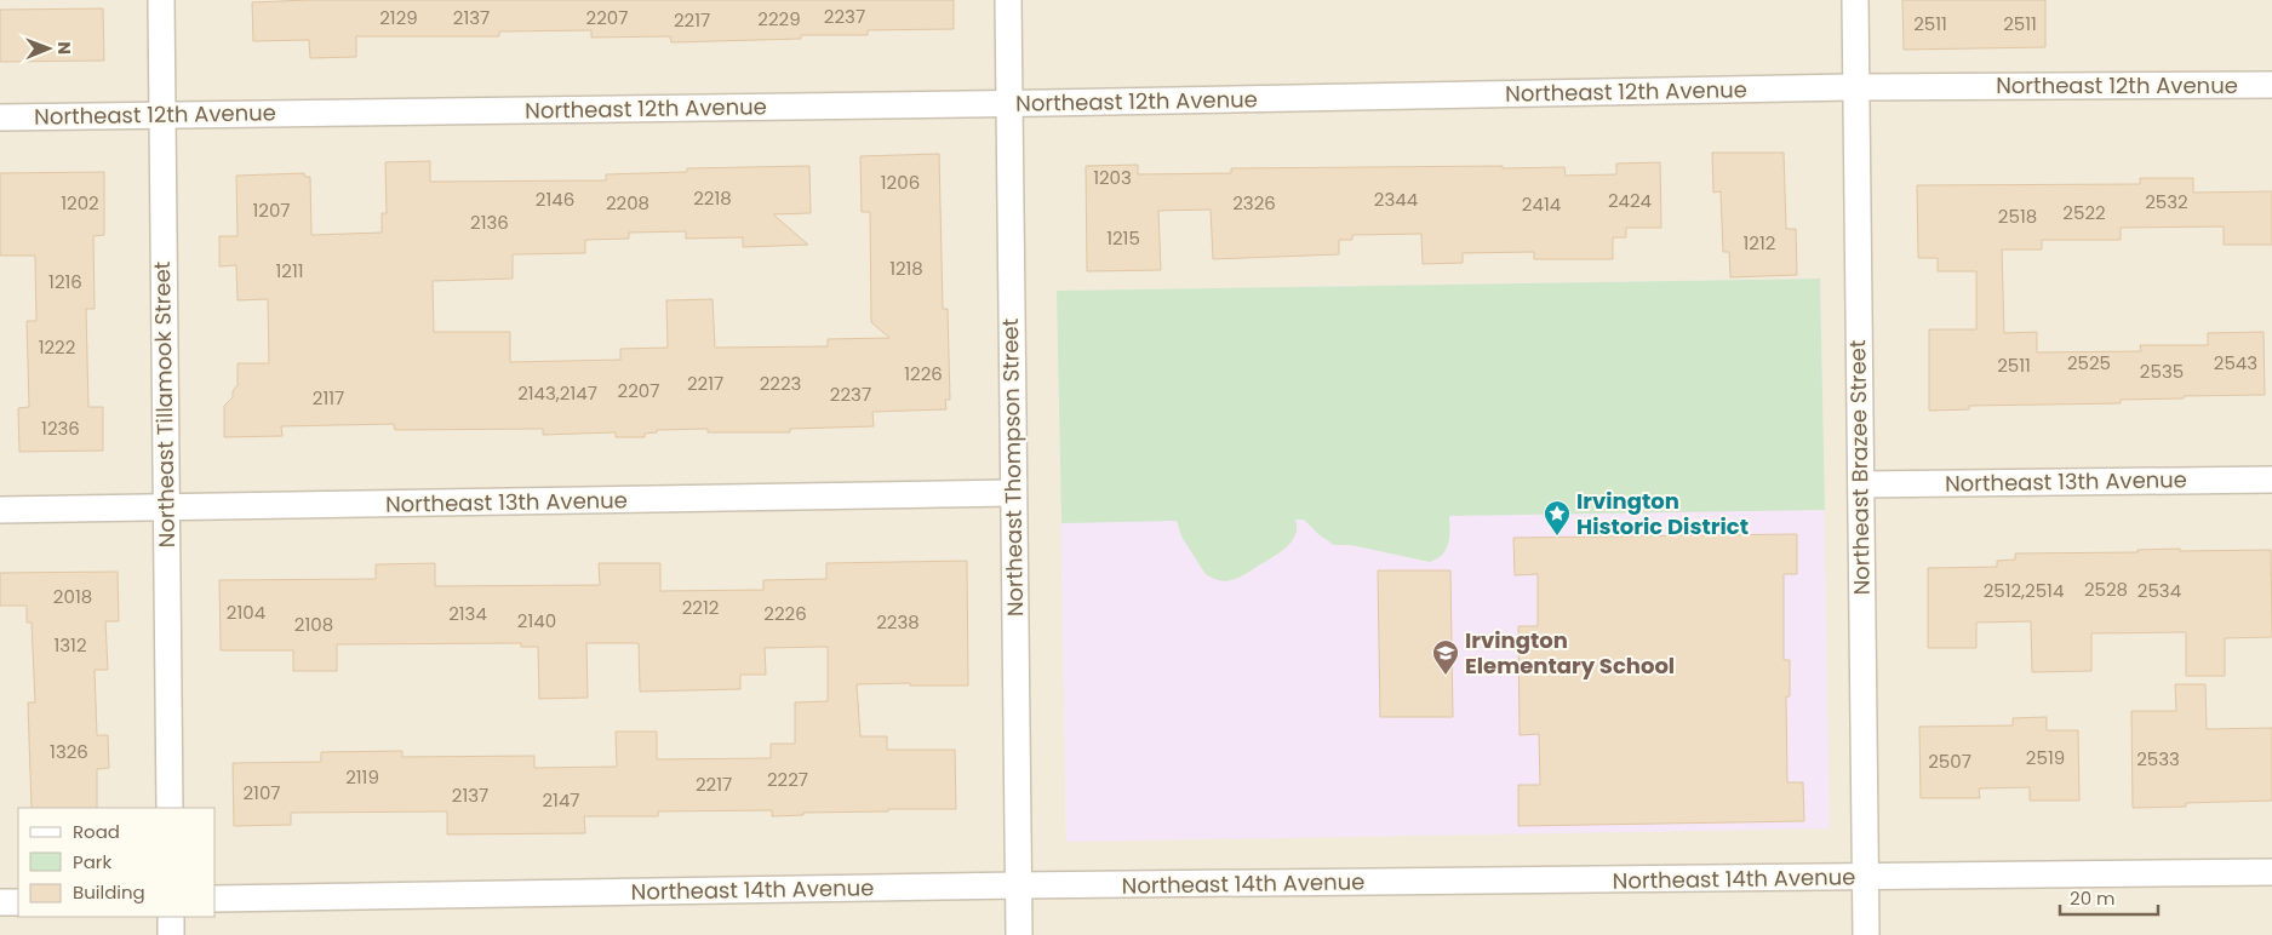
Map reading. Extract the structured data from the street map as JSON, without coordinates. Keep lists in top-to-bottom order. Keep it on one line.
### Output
{"streets":{"street":["Northeast 12th Avenue","Northeast Tillamook Street","Northeast Thompson Street","Northeast Brazee Street","Northeast 13th Avenue","Northeast 14th Avenue"]},"crossings":[["Northeast 12th Avenue","Northeast Tillamook Street"],["Northeast 12th Avenue","Northeast Thompson Street"],["Northeast 12th Avenue","Northeast Brazee Street"],["Northeast Tillamook Street","Northeast 13th Avenue"],["Northeast Thompson Street","Northeast 13th Avenue"],["Northeast Thompson Street","Northeast 14th Avenue"],["Northeast Brazee Street","Northeast 13th Avenue"],["Northeast Brazee Street","Northeast 14th Avenue"]],"places":{"place":["Irvington Historic District"],"school or university":["Irvington Elementary School"]},"house_numbers":["2237","2129","2137","2207","2229","2217","2511","2511","1203","1206","2218","2146","2344","2424","2532","1202","2208","2326","2414","1207","2522","2518","2136","1215","1212","1218","1211","1216","1222","2525","2543","2511","2535","1226","2217","2223","2207","2143,2147","2237","2117","1236","2528","2512,2514","2534","2018","2212","2104","2134","2226","2140","2238","2108","1312","1326","2519","2533","2507","2119","2227","2217","2107","2137","2147"],"legend":["Road","Park","Building"],"scale_bar":"20 m","north":"right"}
